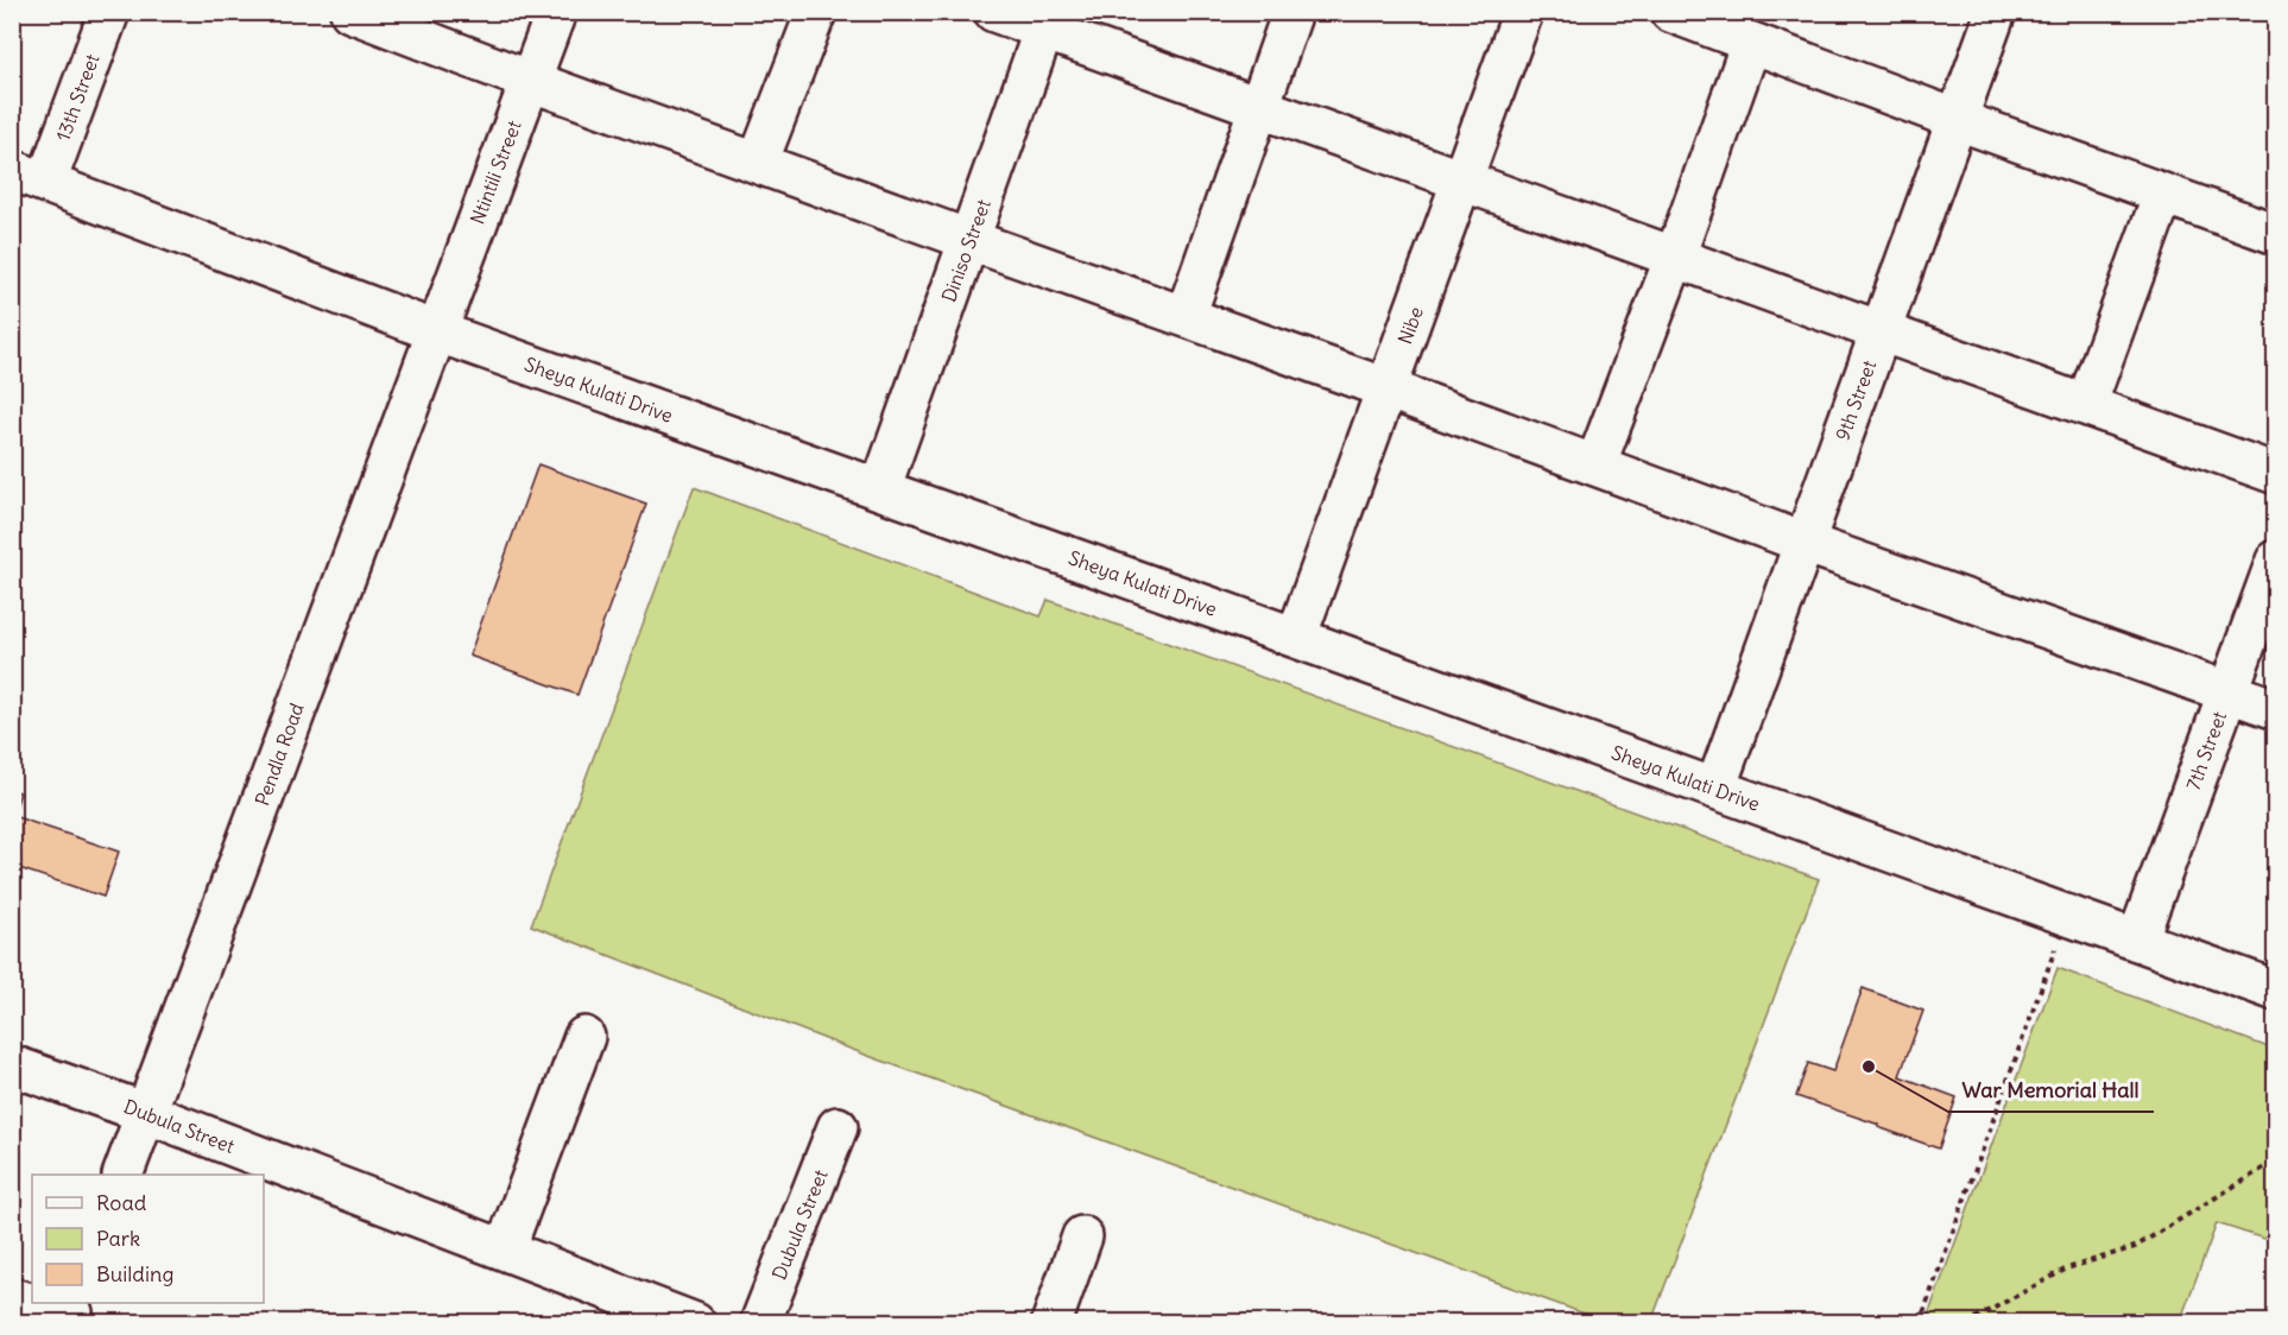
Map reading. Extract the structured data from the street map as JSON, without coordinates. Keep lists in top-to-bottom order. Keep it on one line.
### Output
{"streets":{"street":["13th Street","Ntintili Street","Diniso Street","Nibe","Sheya Kulati Drive","9th Street","7th Street","Pendla Road","Dubula Street"]},"crossings":[["13th Street","Sheya Kulati Drive"],["Ntintili Street","Sheya Kulati Drive"],["Ntintili Street","Pendla Road"],["Diniso Street","Sheya Kulati Drive"],["Nibe","Sheya Kulati Drive"],["Sheya Kulati Drive","9th Street"],["Sheya Kulati Drive","7th Street"],["Sheya Kulati Drive","Pendla Road"],["Pendla Road","Dubula Street"]],"places":["War Memorial Hall"],"legend":["Road","Park","Building"]}
